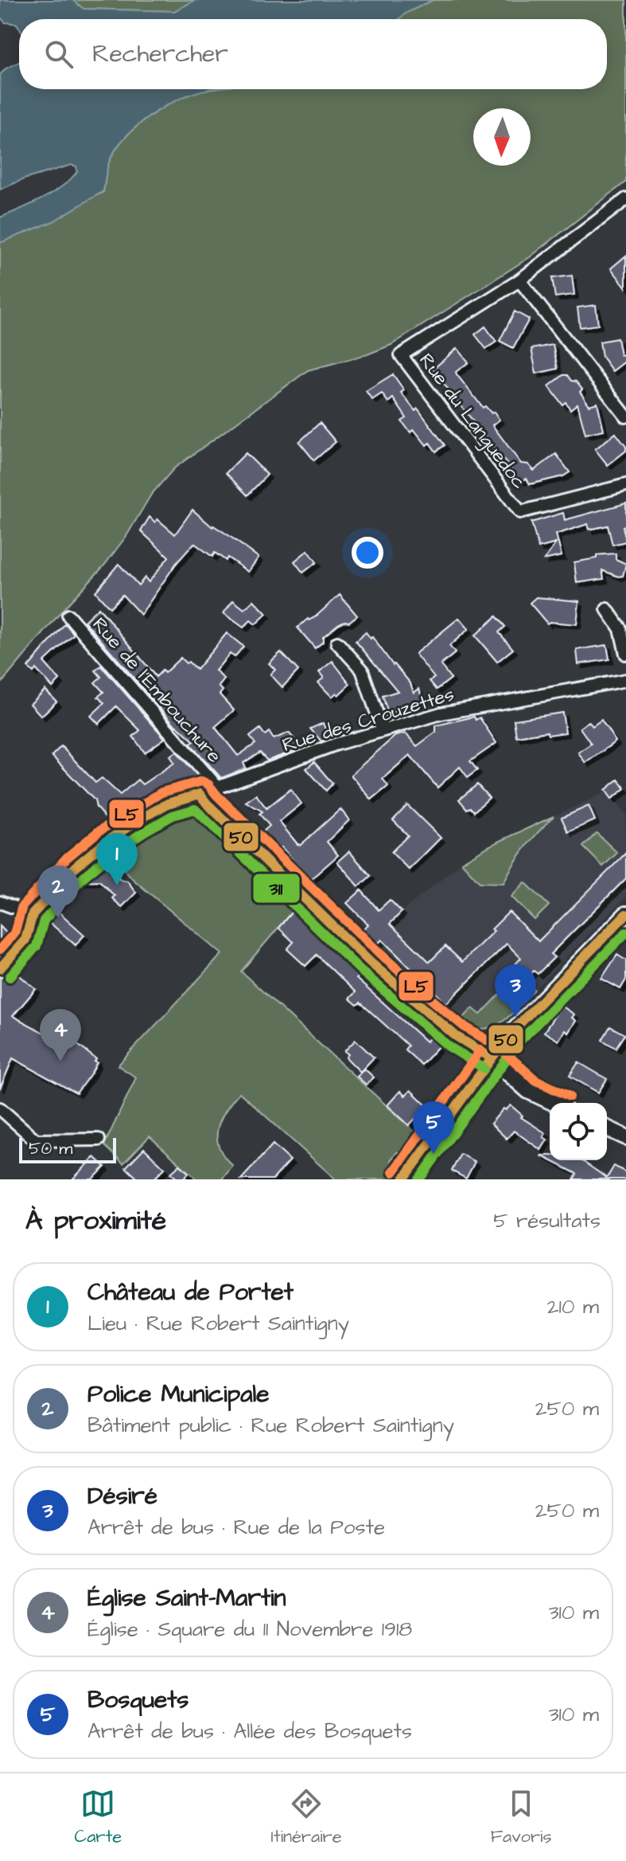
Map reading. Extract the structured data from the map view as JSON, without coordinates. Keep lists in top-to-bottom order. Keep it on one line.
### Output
{"streets":{"street":["Rue du Languedoc","Rue de l'Embouchure","Rue des Crouzettes"]},"crossings":[["Rue de l'Embouchure","Rue des Crouzettes"]],"lines":["transit line L5","transit line 50","transit line 311"],"scale_bar":"50 m","north":"bottom","page":{"search":"Rechercher","pins":["1","2","3","4","5"],"scale":"50 m","heading":["À proximité","5 résultats"],"list":[{"mark":"1","name":"Château de Portet","note":"Lieu · Rue Robert Saintigny","value":"210 m"},{"mark":"2","name":"Police Municipale","note":"Bâtiment public · Rue Robert Saintigny","value":"250 m"},{"mark":"3","name":"Désiré","note":"Arrêt de bus · Rue de la Poste","value":"250 m"},{"mark":"4","name":"Église Saint-Martin","note":"Église · Square du 11 Novembre 1918","value":"310 m"},{"mark":"5","name":"Bosquets","note":"Arrêt de bus · Allée des Bosquets","value":"310 m"}],"nav":["Carte","Itinéraire","Favoris"]}}
